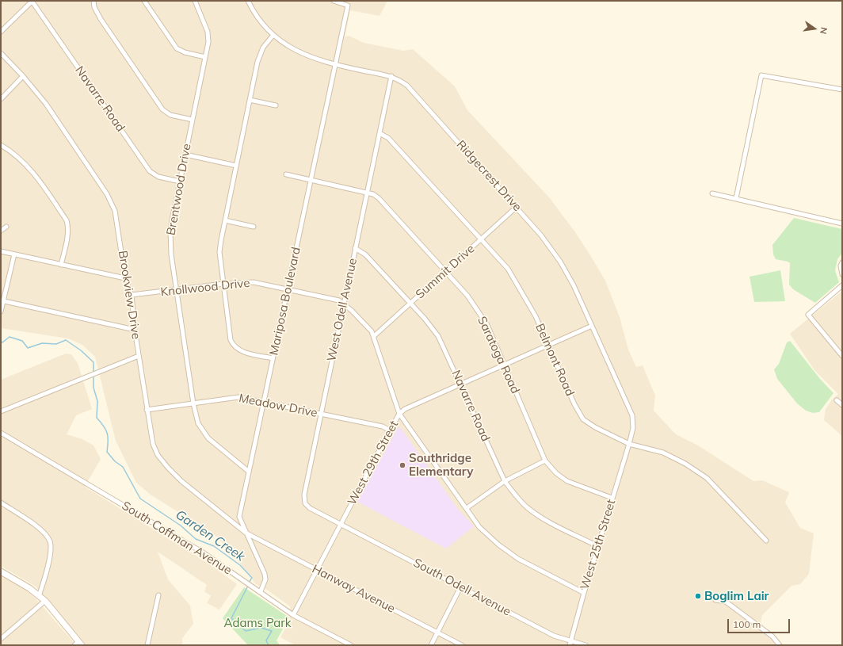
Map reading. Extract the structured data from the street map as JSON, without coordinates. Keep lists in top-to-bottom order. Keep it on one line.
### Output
{"streets":{"street":["Navarre Road","Ridgecrest Drive","Brentwood Drive","Summit Drive","Knollwood Drive","Brookview Drive","Mariposa Boulevard","West Odell Avenue","Saratoga Road","Belmont Road","Meadow Drive","West 29th Street","South Coffman Avenue","West 25th Street","South Odell Avenue","Hanway Avenue"]},"crossings":[["Navarre Road","Brentwood Drive"],["Navarre Road","Summit Drive"],["Navarre Road","West Odell Avenue"],["Navarre Road","West 29th Street"],["Navarre Road","West 25th Street"],["Ridgecrest Drive","Summit Drive"],["Ridgecrest Drive","Mariposa Boulevard"],["Ridgecrest Drive","West Odell Avenue"],["Ridgecrest Drive","Belmont Road"],["Ridgecrest Drive","West 29th Street"],["Ridgecrest Drive","West 25th Street"],["Brentwood Drive","Knollwood Drive"],["Brentwood Drive","Mariposa Boulevard"],["Brentwood Drive","Meadow Drive"],["Summit Drive","Knollwood Drive"],["Summit Drive","Saratoga Road"],["Summit Drive","Belmont Road"],["Knollwood Drive","Brookview Drive"],["Knollwood Drive","Mariposa Boulevard"],["Knollwood Drive","West Odell Avenue"],["Knollwood Drive","West 29th Street"],["Knollwood Drive","West 25th Street"],["Brookview Drive","Mariposa Boulevard"],["Brookview Drive","Meadow Drive"],["Brookview Drive","Hanway Avenue"],["Mariposa Boulevard","Saratoga Road"],["Mariposa Boulevard","Meadow Drive"],["Mariposa Boulevard","South Coffman Avenue"],["Mariposa Boulevard","Hanway Avenue"],["West Odell Avenue","Saratoga Road"],["West Odell Avenue","Belmont Road"],["West Odell Avenue","Meadow Drive"],["West Odell Avenue","West 29th Street"],["West Odell Avenue","South Odell Avenue"],["Saratoga Road","West 29th Street"],["Saratoga Road","West 25th Street"],["Belmont Road","West 29th Street"],["Belmont Road","West 25th Street"],["Meadow Drive","West 29th Street"],["West 29th Street","South Coffman Avenue"],["West 29th Street","South Odell Avenue"],["West 29th Street","Hanway Avenue"],["West 25th Street","South Odell Avenue"]],"water":["Garden Creek"],"parks":["Adams Park"],"places":["Southridge Elementary","Boglim Lair"],"scale_bar":"100 m","north":"right"}
